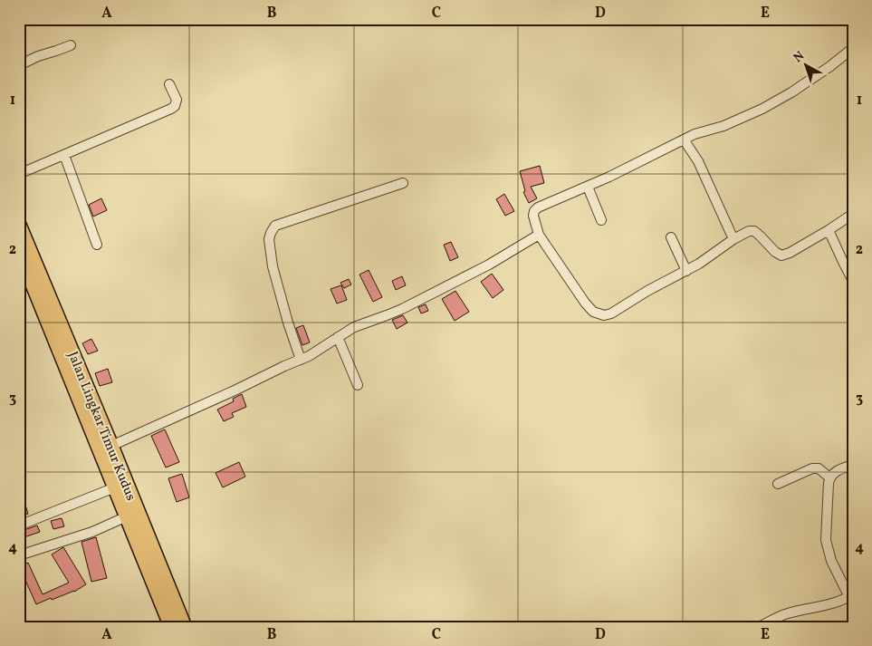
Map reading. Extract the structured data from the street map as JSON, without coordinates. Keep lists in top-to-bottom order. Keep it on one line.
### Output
{"streets":{"highway":["Jalan Lingkar Timur Kudus"]},"north":"top left","grid":{"columns":["A","B","C","D","E"],"rows":["1","2","3","4"]}}
